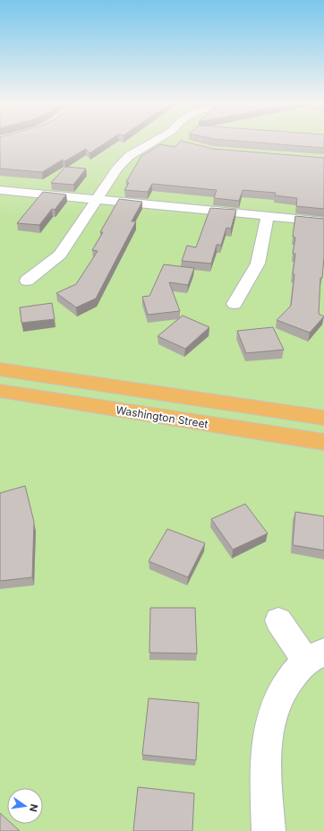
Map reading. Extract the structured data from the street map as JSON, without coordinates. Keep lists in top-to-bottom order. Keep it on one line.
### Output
{"streets":{"main road":["Washington Street"]},"north":"right"}
